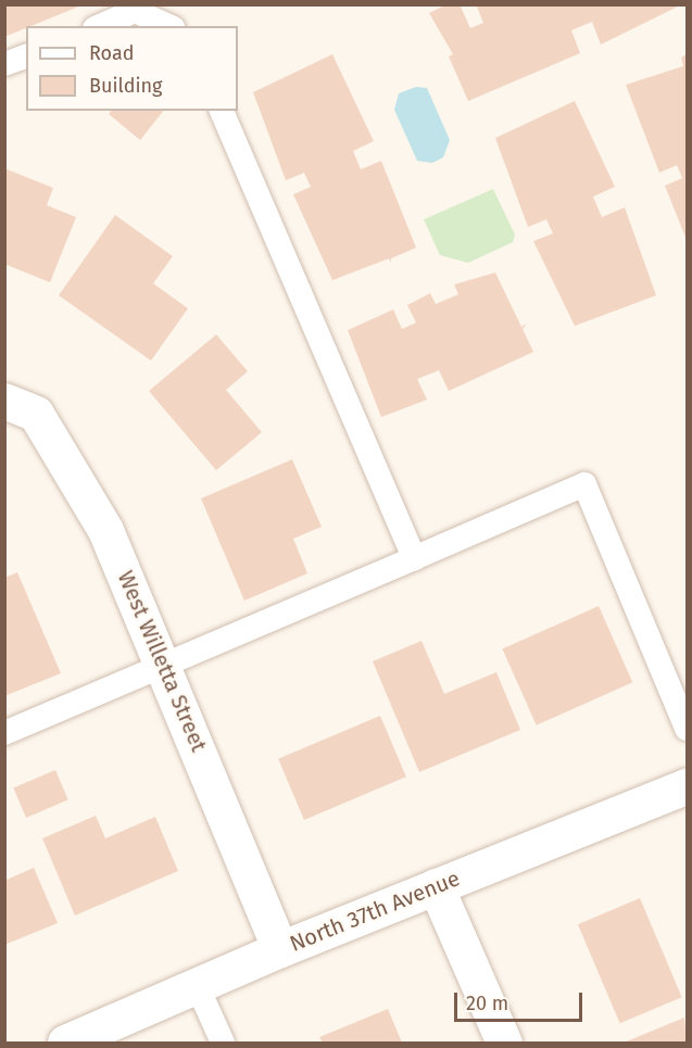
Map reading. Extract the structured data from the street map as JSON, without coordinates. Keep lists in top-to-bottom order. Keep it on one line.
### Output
{"streets":{"street":["West Willetta Street","North 37th Avenue"]},"crossings":[["West Willetta Street","North 37th Avenue"]],"legend":["Road","Building"],"scale_bar":"20 m"}
